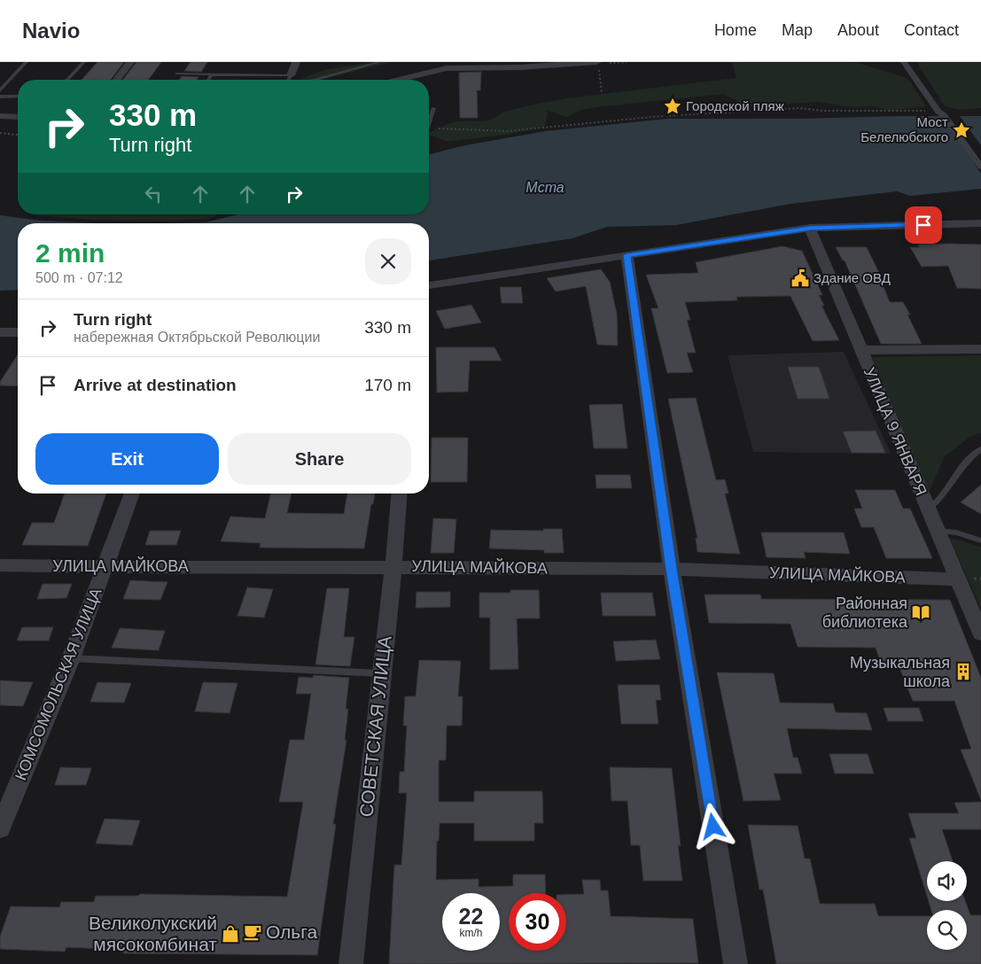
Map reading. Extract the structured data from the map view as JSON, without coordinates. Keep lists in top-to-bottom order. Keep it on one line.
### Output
{"streets":{"street":["УЛИЦА 9 ЯНВАРЯ","УЛИЦА МАЙКОВА","КОМСОМОЛЬСКАЯ УЛИЦА","СОВЕТСКАЯ УЛИЦА"]},"crossings":[["УЛИЦА 9 ЯНВАРЯ","УЛИЦА МАЙКОВА"],["УЛИЦА МАЙКОВА","КОМСОМОЛЬСКАЯ УЛИЦА"],["УЛИЦА МАЙКОВА","СОВЕТСКАЯ УЛИЦА"]],"water":["Мста"],"places":{"place":["Городской пляж","Мост Белелюбского"],"public building":["Здание ОВД"],"library":["Районная библиотека"],"building":["Mузыкальная школа"],"cafe":["Ольга"],"shop":["Великолукский мясокомбинат"]},"page":{"header":"Navio","nav":["Home","Map","About","Contact"],"turn":["330 m","Turn right"],"heading":["2 min","500 m · 07:12"],"list":[{"name":"Turn right","note":"набережная Октябрьской Революции","value":"330 m"},{"name":"Arrive at destination","value":"170 m"}],"buttons":["Exit","Share"],"speed":"22 km/h","limit":"30"}}
